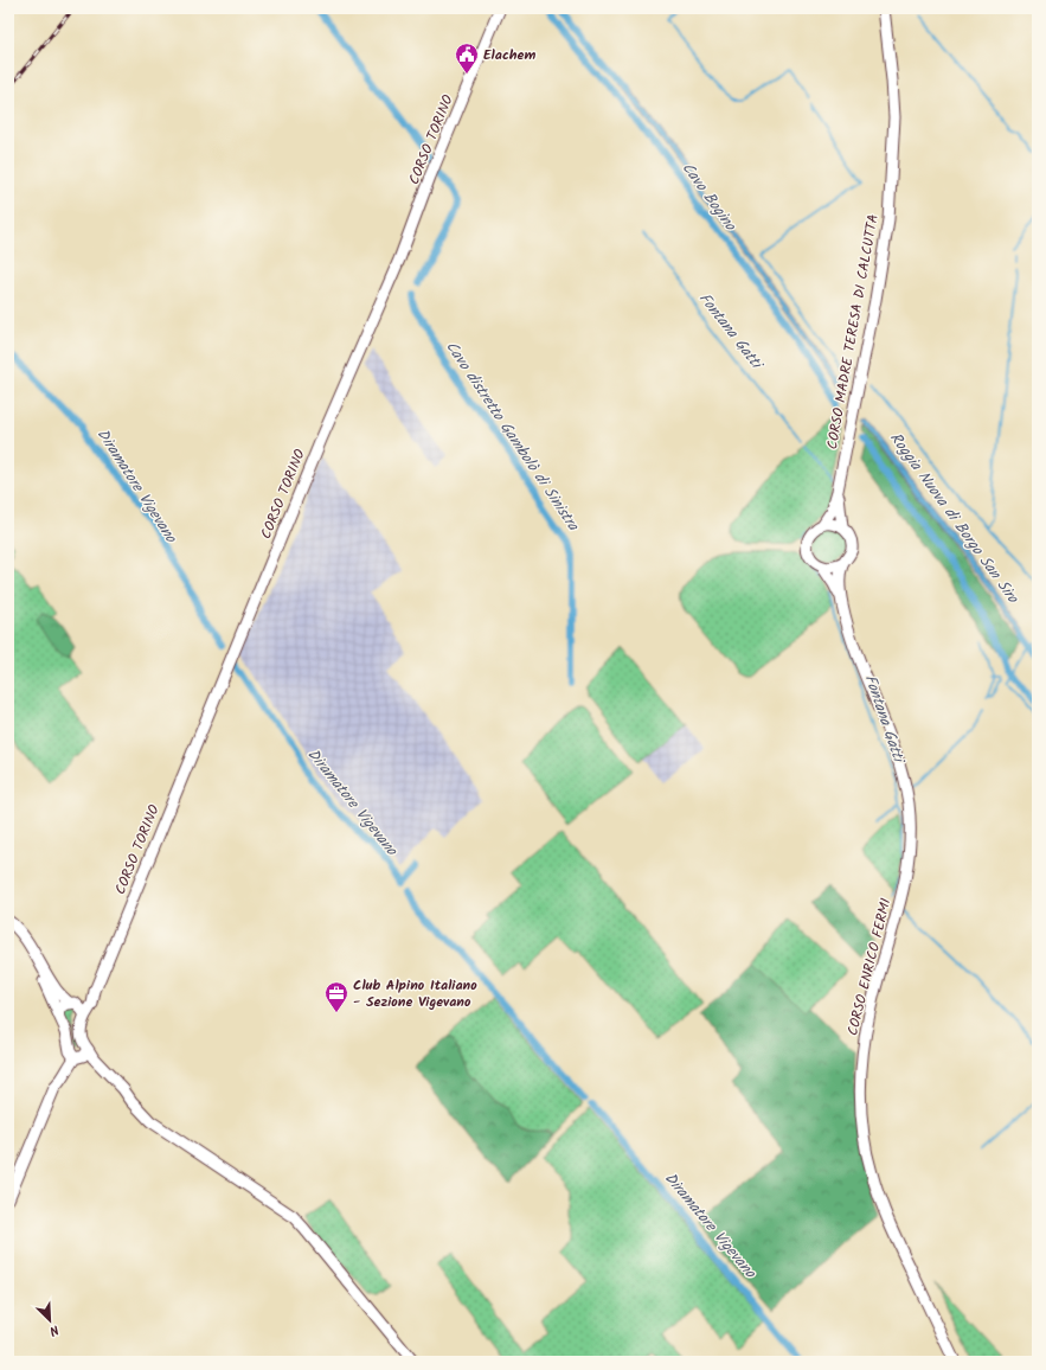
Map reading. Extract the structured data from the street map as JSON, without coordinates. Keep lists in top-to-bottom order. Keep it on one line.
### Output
{"streets":{"main road":["CORSO TORINO","CORSO MADRE TERESA DI CALCUTTA","CORSO ENRICO FERMI"]},"crossings":[["CORSO MADRE TERESA DI CALCUTTA","CORSO ENRICO FERMI"]],"water":["Cavo Bogino","Fontana Gatti","Cavo distretto Gambolò di Sinistra","Diramatore Vigevano","Roggia Nuova di Borgo San Siro"],"places":{"public building":["Elachem"],"office":["Club Alpino Italiano - Sezione Vigevano"]},"north":"bottom right"}
